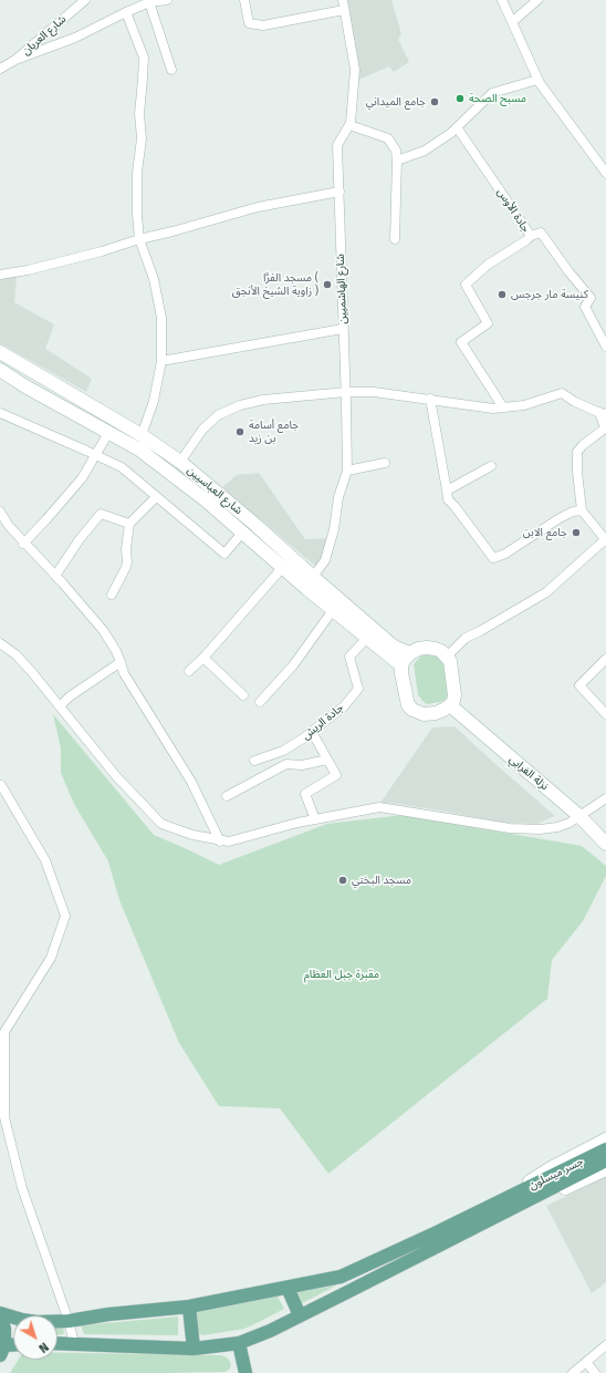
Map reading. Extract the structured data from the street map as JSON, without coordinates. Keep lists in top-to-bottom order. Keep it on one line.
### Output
{"streets":{"main road":["شارع العباسيين","نزلة الفرابي","جسر ميسلون"],"street":["شارع العريان","جادة الأوس","شارع الهاشميين","جادة الريش"]},"crossings":[["شارع الهاشميين","شارع العباسيين"],["شارع العباسيين","جادة الريش"],["شارع العباسيين","نزلة الفرابي"]],"parks":["مقبرة جبل العظام"],"places":["مسبح الصحة","جامع الميداني","مسجد الفرَّا ( زاوية الشيخ الأنجق )","كنيسة مار جرجس","جامع أسامة بن زيد","جامع الابن","مسجد البختي"],"north":"bottom right"}
